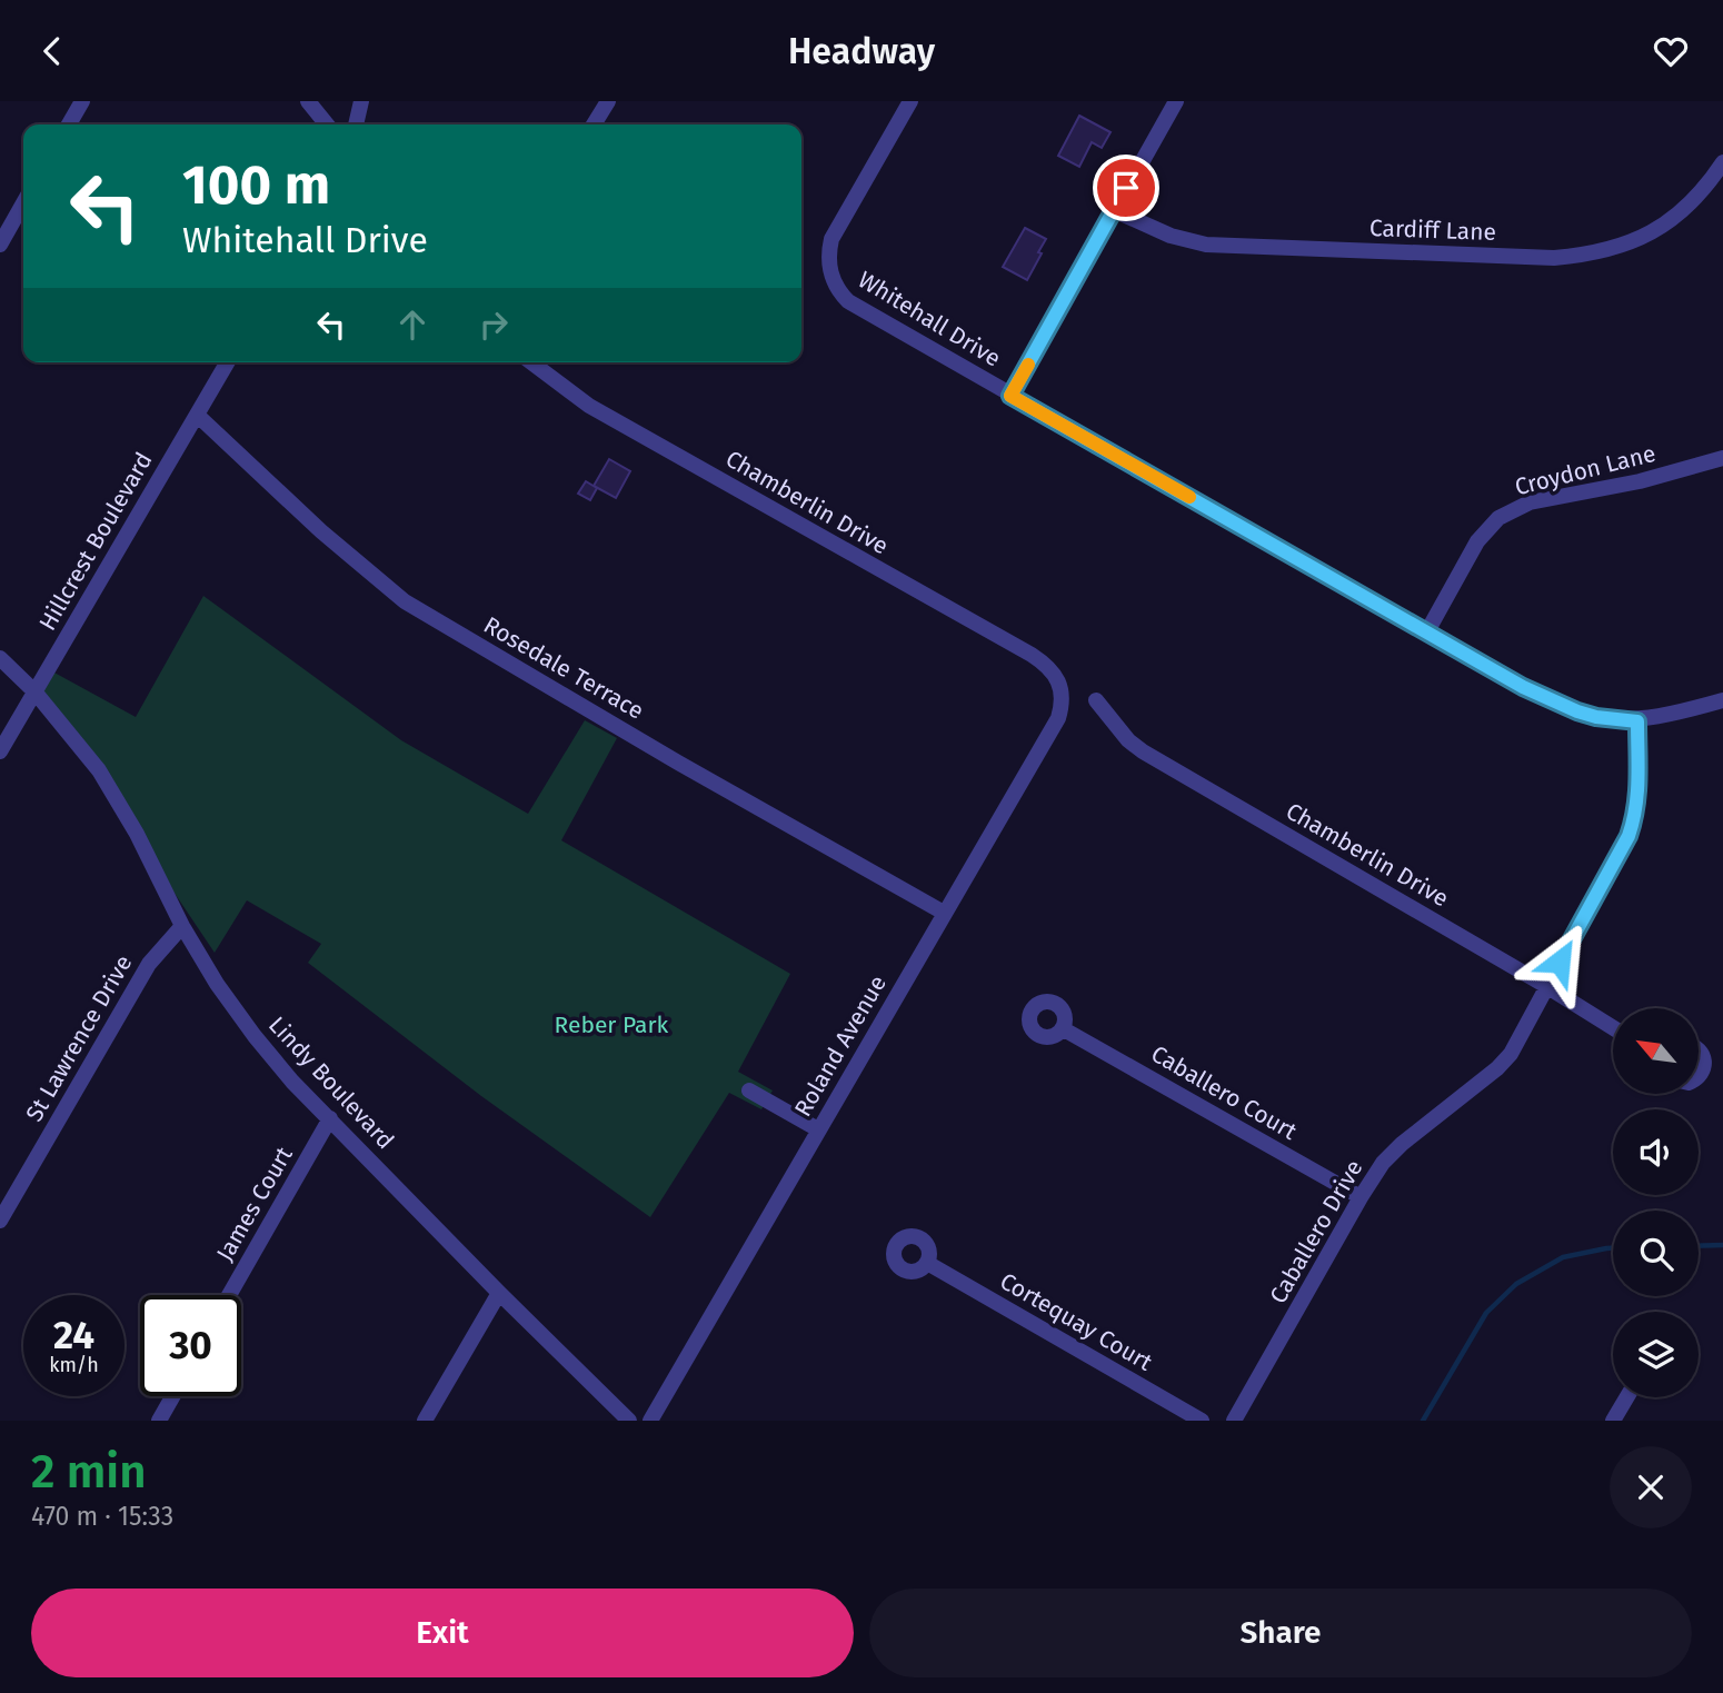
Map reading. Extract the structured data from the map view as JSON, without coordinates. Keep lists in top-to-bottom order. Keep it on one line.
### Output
{"streets":{"street":["Cardiff Lane","Whitehall Drive","Croydon Lane","Chamberlin Drive","Hillcrest Boulevard","Rosedale Terrace","St Lawrence Drive","Roland Avenue","Lindy Boulevard","Caballero Court","James Court","Caballero Drive","Cortequay Court"]},"crossings":[["Whitehall Drive","Croydon Lane"],["Whitehall Drive","Caballero Drive"],["Chamberlin Drive","Roland Avenue"],["Chamberlin Drive","Caballero Drive"],["Hillcrest Boulevard","Rosedale Terrace"],["Hillcrest Boulevard","Lindy Boulevard"],["Rosedale Terrace","Roland Avenue"],["St Lawrence Drive","Lindy Boulevard"],["Lindy Boulevard","James Court"],["Caballero Court","Caballero Drive"]],"parks":["Reber Park"],"north":"top left","page":{"header":"Headway","turn":["100 m","Whitehall Drive"],"speed":"24 km/h","limit":"30","heading":["2 min","470 m · 15:33"],"buttons":["Exit","Share"]}}
